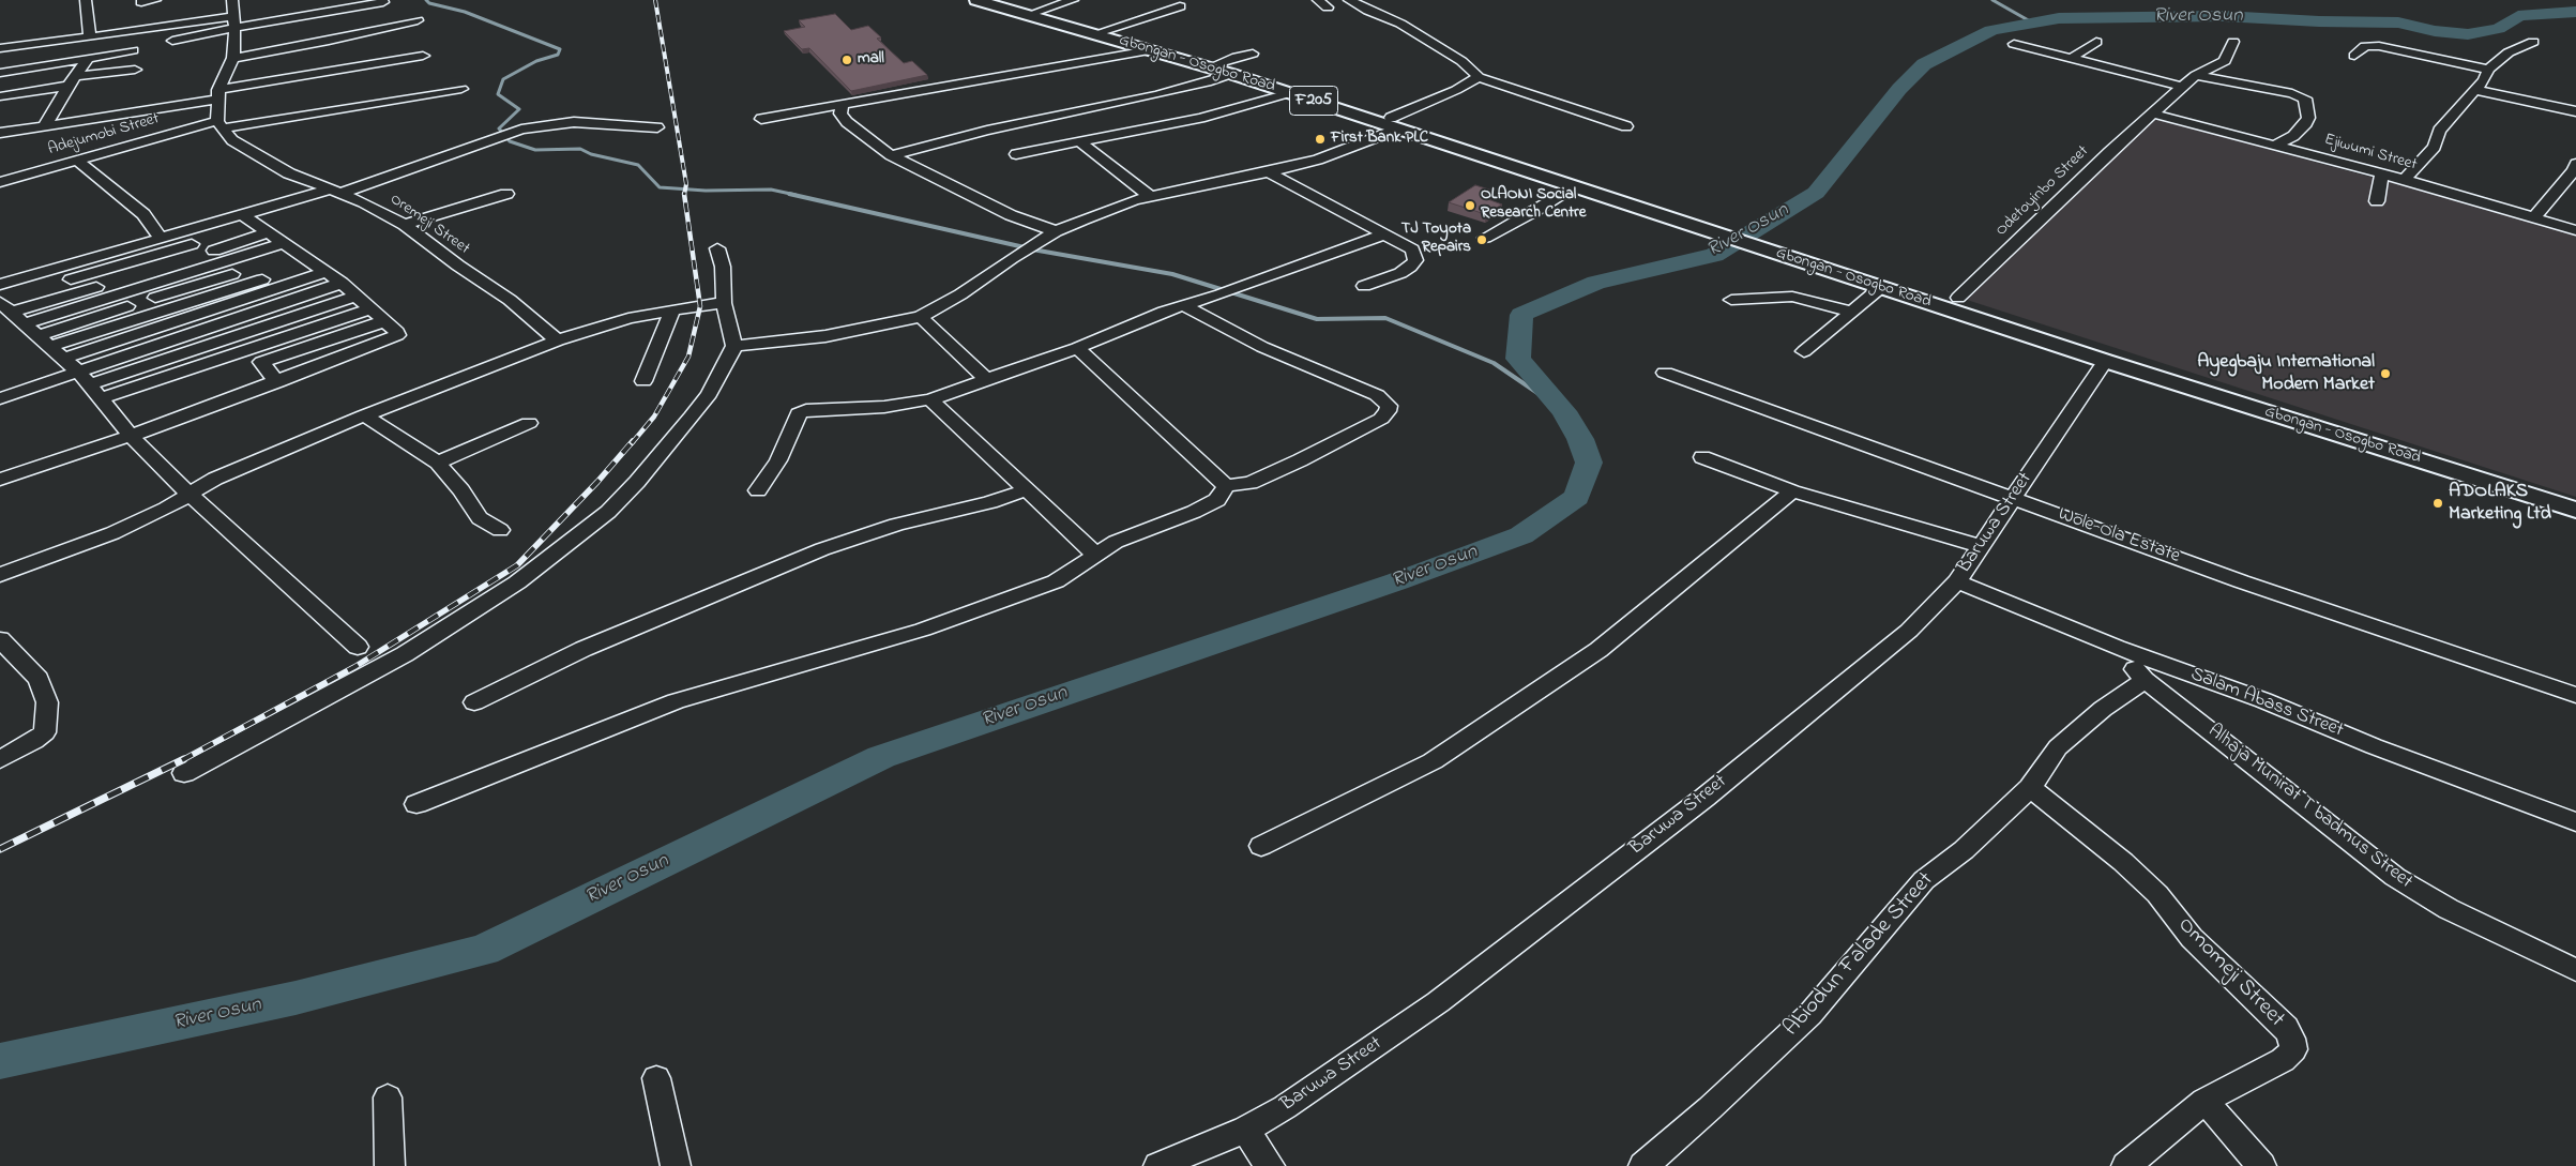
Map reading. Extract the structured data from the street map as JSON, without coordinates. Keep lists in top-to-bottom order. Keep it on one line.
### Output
{"streets":{"main road":["Gbongan - Osogbo Road","F205"],"street":["Adejumobi Street","Ejiwumi Street","Odetoyinbo Street","Oremeji Street","Baruwa Street","Wole-Ola Estate","Salam Abass Street","Alhaja Munirat T badmus Street","Abiodun Falade Street","Omomeji Street"]},"crossings":[["Gbongan - Osogbo Road","Odetoyinbo Street"],["Gbongan - Osogbo Road","Baruwa Street"],["Adejumobi Street","Oremeji Street"],["Ejiwumi Street","Odetoyinbo Street"],["Baruwa Street","Wole-Ola Estate"],["Baruwa Street","Salam Abass Street"],["Salam Abass Street","Alhaja Munirat T badmus Street"],["Alhaja Munirat T badmus Street","Abiodun Falade Street"],["Abiodun Falade Street","Omomeji Street"]],"water":["River Osun"],"places":["mall","First Bank PLC","OLAONI Social Research Centre","TJ Toyota Repairs","Ayegbaju International Modern Market","ADOLAKS Marketing Ltd"]}
